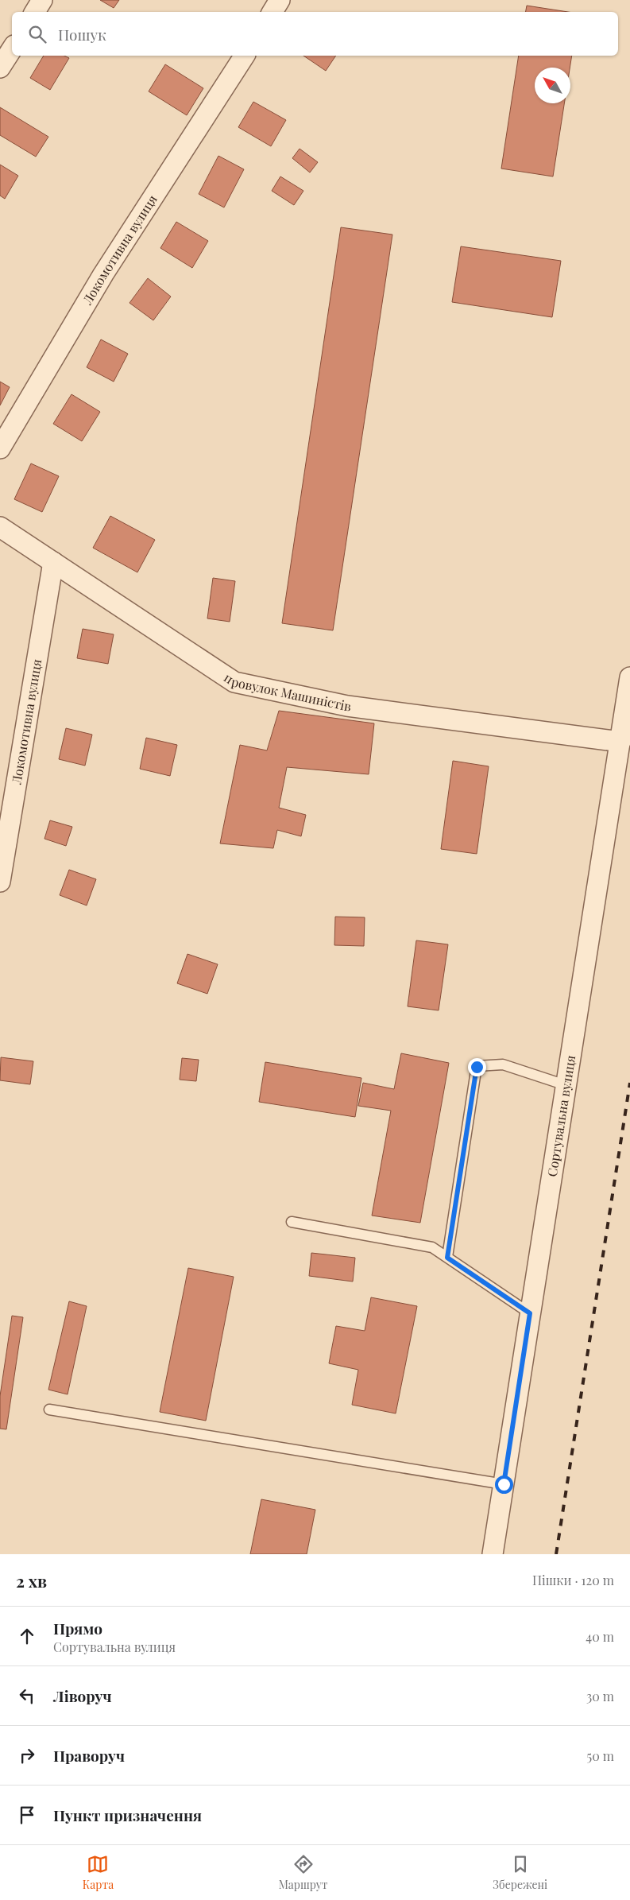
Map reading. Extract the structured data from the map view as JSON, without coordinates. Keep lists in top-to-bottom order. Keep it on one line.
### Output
{"streets":{"street":["Локомотивна вулиця","провулок Машиністів","Сортувальна вулиця"]},"crossings":[["Локомотивна вулиця","провулок Машиністів"],["провулок Машиністів","Сортувальна вулиця"]],"north":"top left","page":{"search":"Пошук","heading":["2 хв","Пішки · 120 m"],"list":[["Прямо","Сортувальна вулиця","40 m"],["Ліворуч","30 m"],["Праворуч","50 m"],"Пункт призначення"],"nav":["Карта","Маршрут","Збережені"]}}
